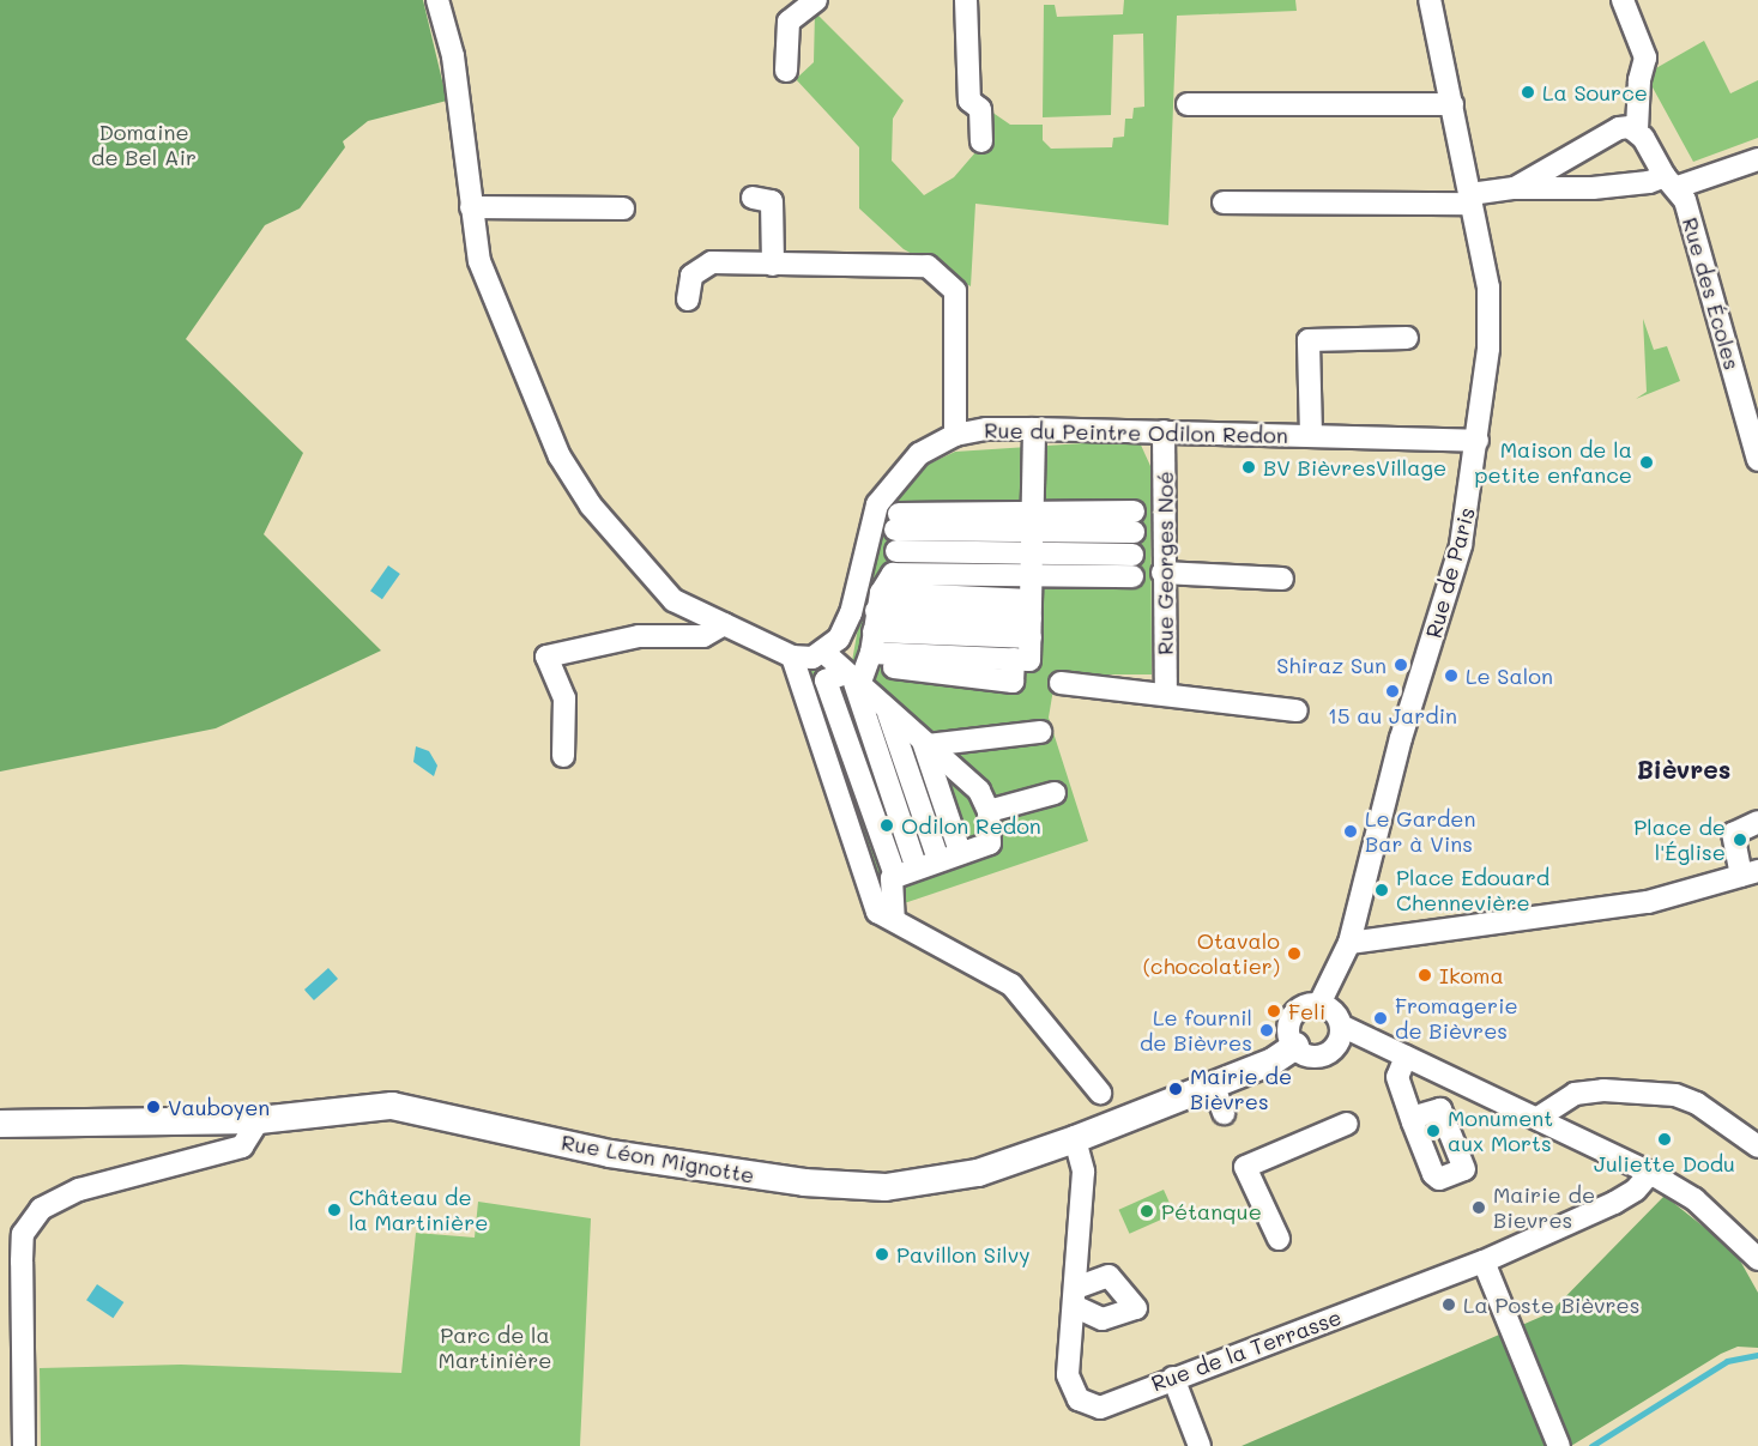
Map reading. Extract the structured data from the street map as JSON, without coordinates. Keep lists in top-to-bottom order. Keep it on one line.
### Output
{"streets":{"main road":["Rue Léon Mignotte"],"street":["Rue des Écoles","Rue du Peintre Odilon Redon","Rue Georges Noé","Rue de Paris","Rue de la Terrasse"]},"crossings":[["Rue du Peintre Odilon Redon","Rue Georges Noé"],["Rue du Peintre Odilon Redon","Rue de Paris"],["Rue de Paris","Rue Léon Mignotte"],["Rue Léon Mignotte","Rue de la Terrasse"]],"districts":["Bièvres"],"parks":["Domaine de Bel Air","Parc de la Martinière"],"places":["La Source","Maison de la petite enfance","BV BièvresVillage","Shiraz Sun","Le Salon","15 au Jardin","Odilon Redon","Le Garden Bar à Vins","Place de l'Église","Place Edouard Chennevière","Otavalo (chocolatier)","Ikoma","Feli","Fromagerie de Bièvres","Le fournil de Bièvres","Mairie de Bièvres","Vauboyen","Monument aux Morts","Juliette Dodu","Mairie de Bievres","Château de la Martinière","Pétanque","Pavillon Silvy","La Poste Bièvres"]}
